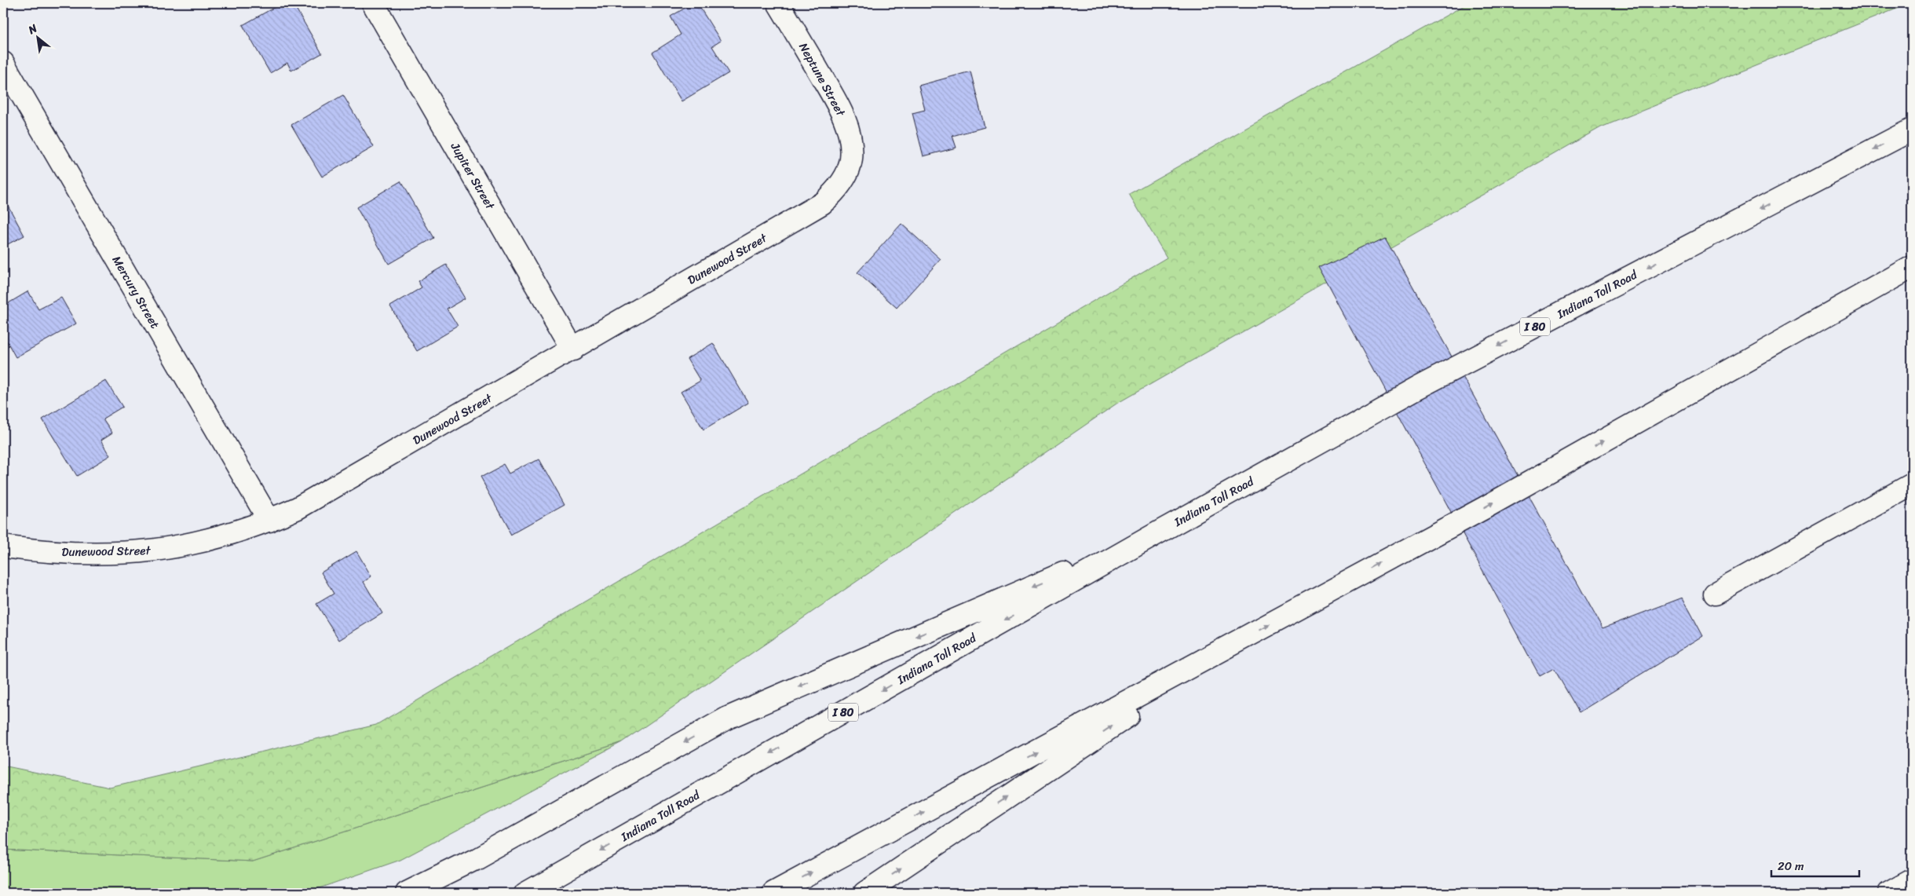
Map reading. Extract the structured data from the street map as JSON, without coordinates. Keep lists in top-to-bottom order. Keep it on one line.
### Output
{"streets":{"main road":["Neptune Street","Jupiter Street","Dunewood Street","Mercury Street","Indiana Toll Road","I 80"]},"crossings":[["Neptune Street","Dunewood Street"],["Jupiter Street","Dunewood Street"],["Dunewood Street","Mercury Street"]],"scale_bar":"20 m","north":"top left"}
